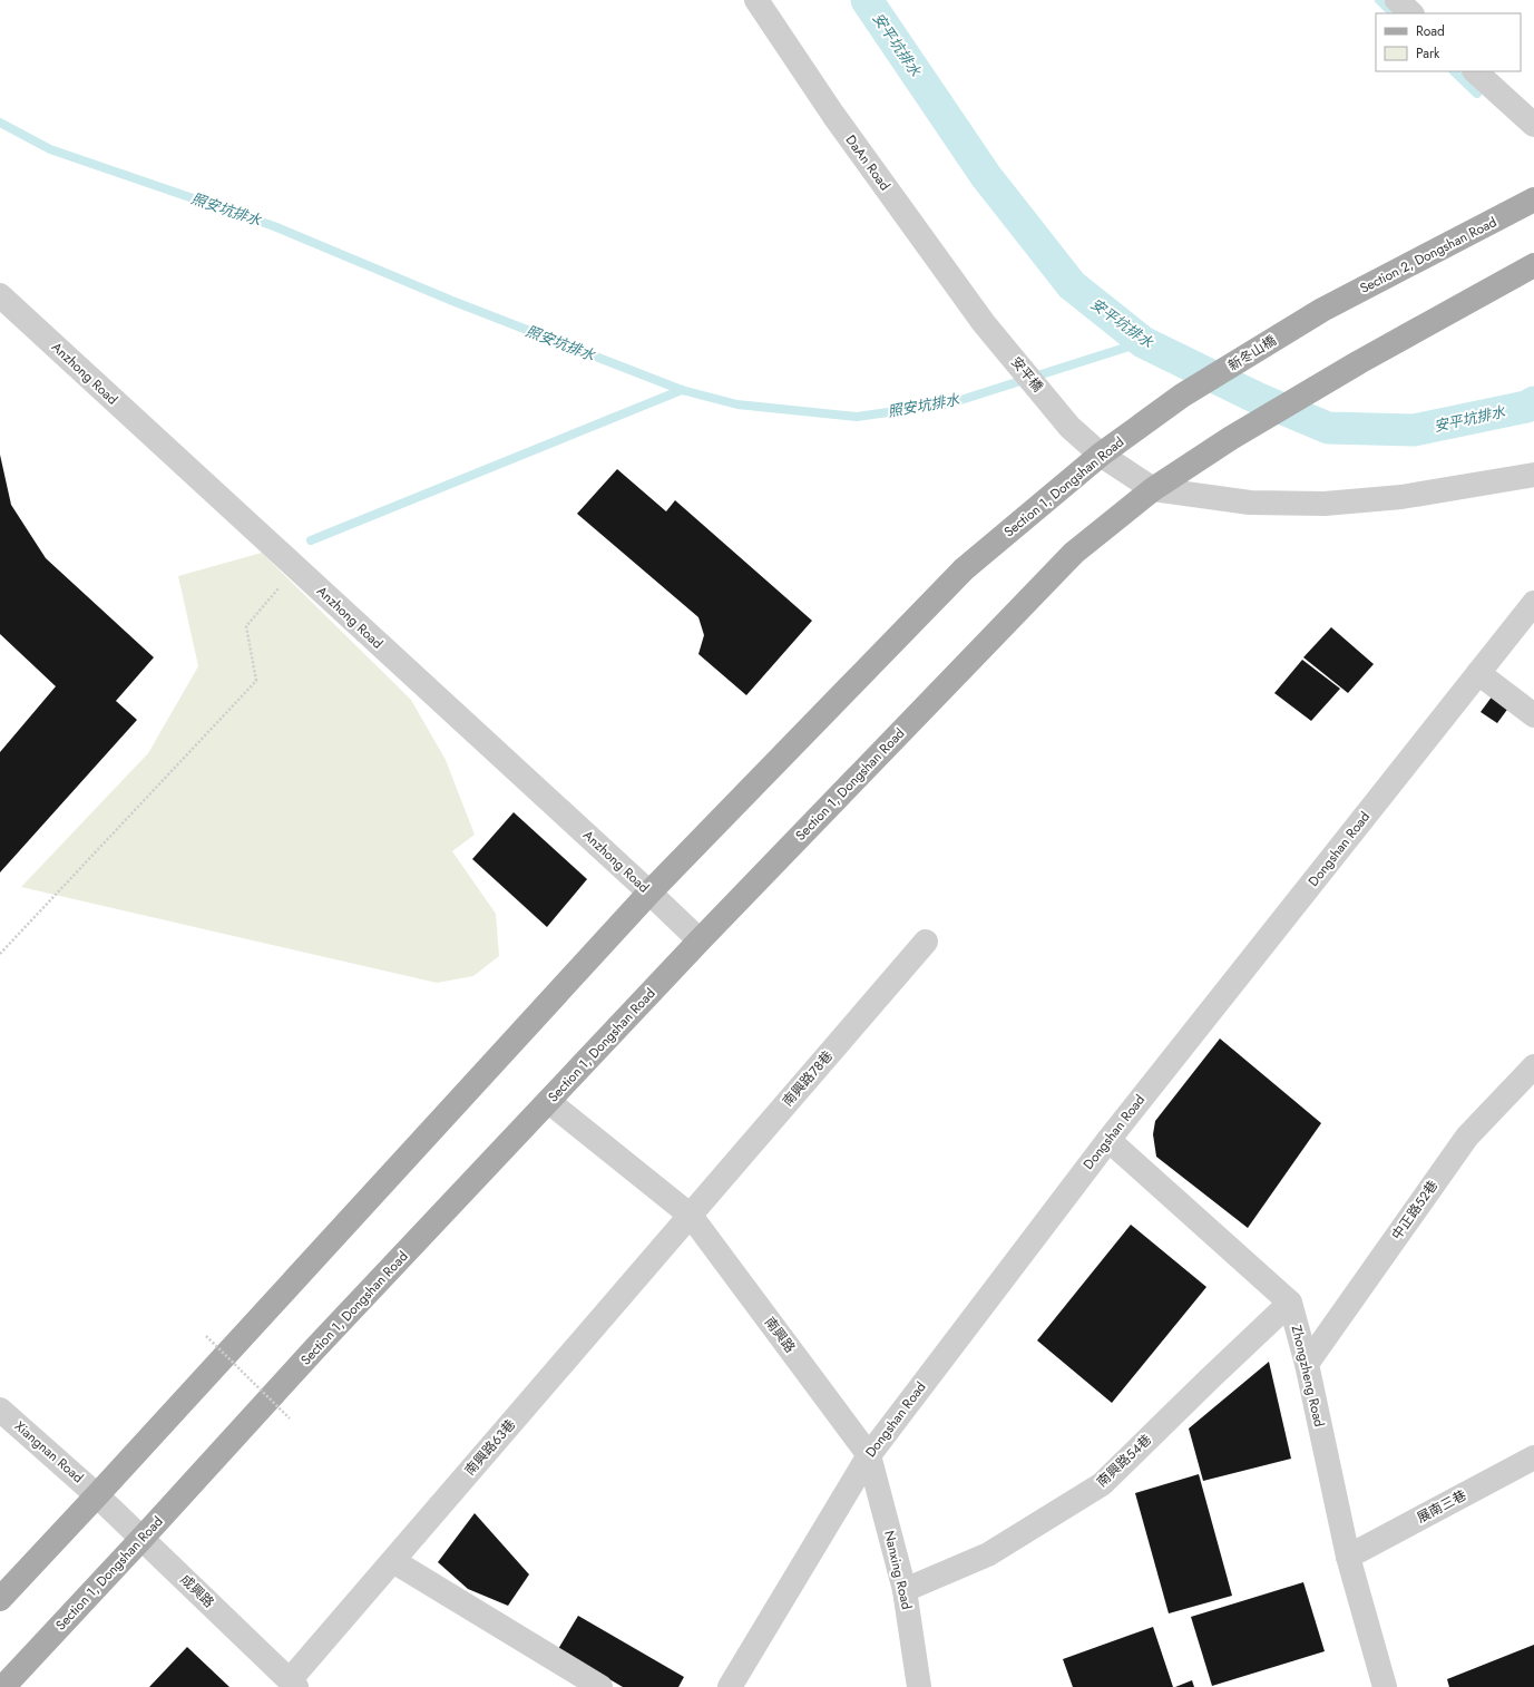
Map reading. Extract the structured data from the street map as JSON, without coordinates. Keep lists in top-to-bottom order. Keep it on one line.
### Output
{"streets":{"main road":["Section 2, Dongshan Road","新冬山橋","Section 1, Dongshan Road"],"street":["DaAn Road","Anzhong Road","安平橋","Dongshan Road","南興路78巷","中正路52巷","南興路","Zhongzheng Road","南興路63巷","Xiangnan Road","南興路54巷","展南三巷","Nanxing Road","成興路"]},"crossings":[["DaAn Road","安平橋"],["Section 2, Dongshan Road","新冬山橋"],["新冬山橋","Section 1, Dongshan Road"],["Anzhong Road","Section 1, Dongshan Road"],["安平橋","Section 1, Dongshan Road"],["Section 1, Dongshan Road","南興路"],["Section 1, Dongshan Road","Xiangnan Road"],["Section 1, Dongshan Road","成興路"],["Dongshan Road","南興路"],["Dongshan Road","Nanxing Road"],["南興路78巷","南興路"],["南興路78巷","南興路63巷"],["中正路52巷","Zhongzheng Road"],["南興路","南興路63巷"],["南興路","Nanxing Road"],["Zhongzheng Road","南興路54巷"],["Zhongzheng Road","展南三巷"],["南興路63巷","成興路"],["Xiangnan Road","成興路"],["南興路54巷","Nanxing Road"]],"water":["安平坑排水","照安坑排水"],"legend":["Road","Park"]}
